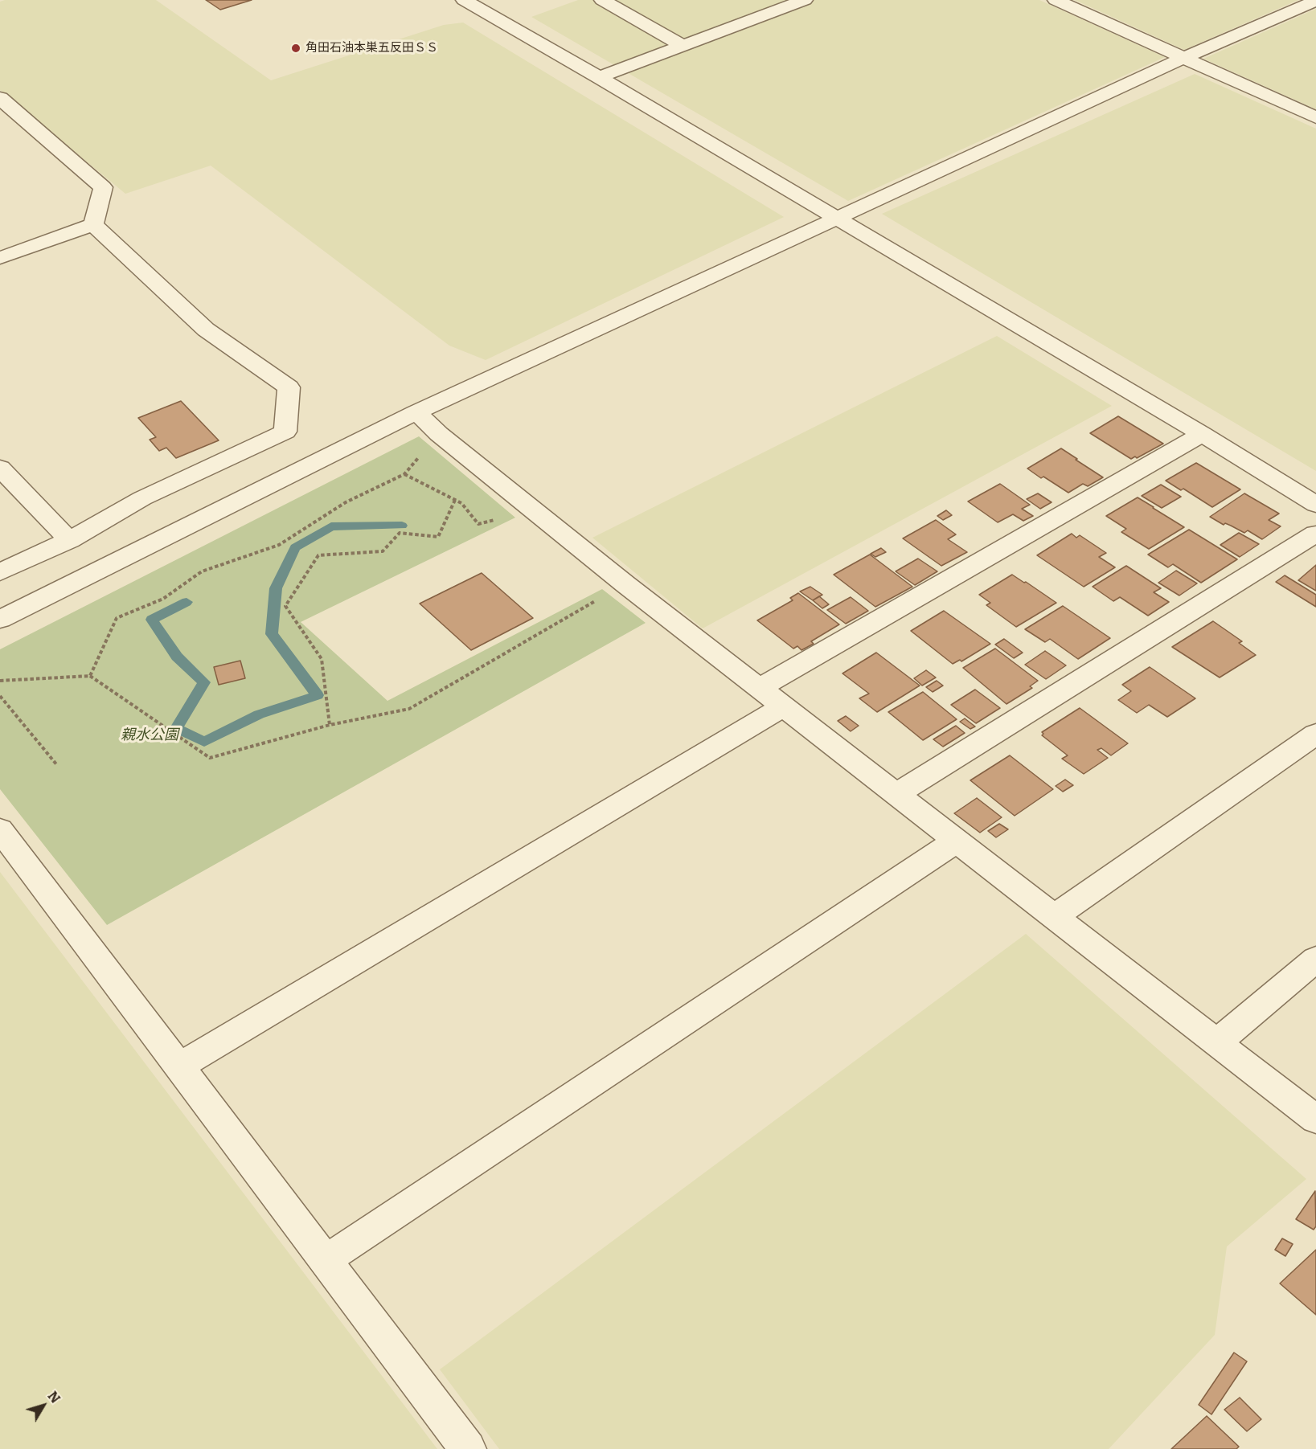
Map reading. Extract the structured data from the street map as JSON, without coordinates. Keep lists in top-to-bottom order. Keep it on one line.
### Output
{"parks":["親水公園"],"places":["角田石油本巣五反田ＳＳ"],"north":"top right"}
